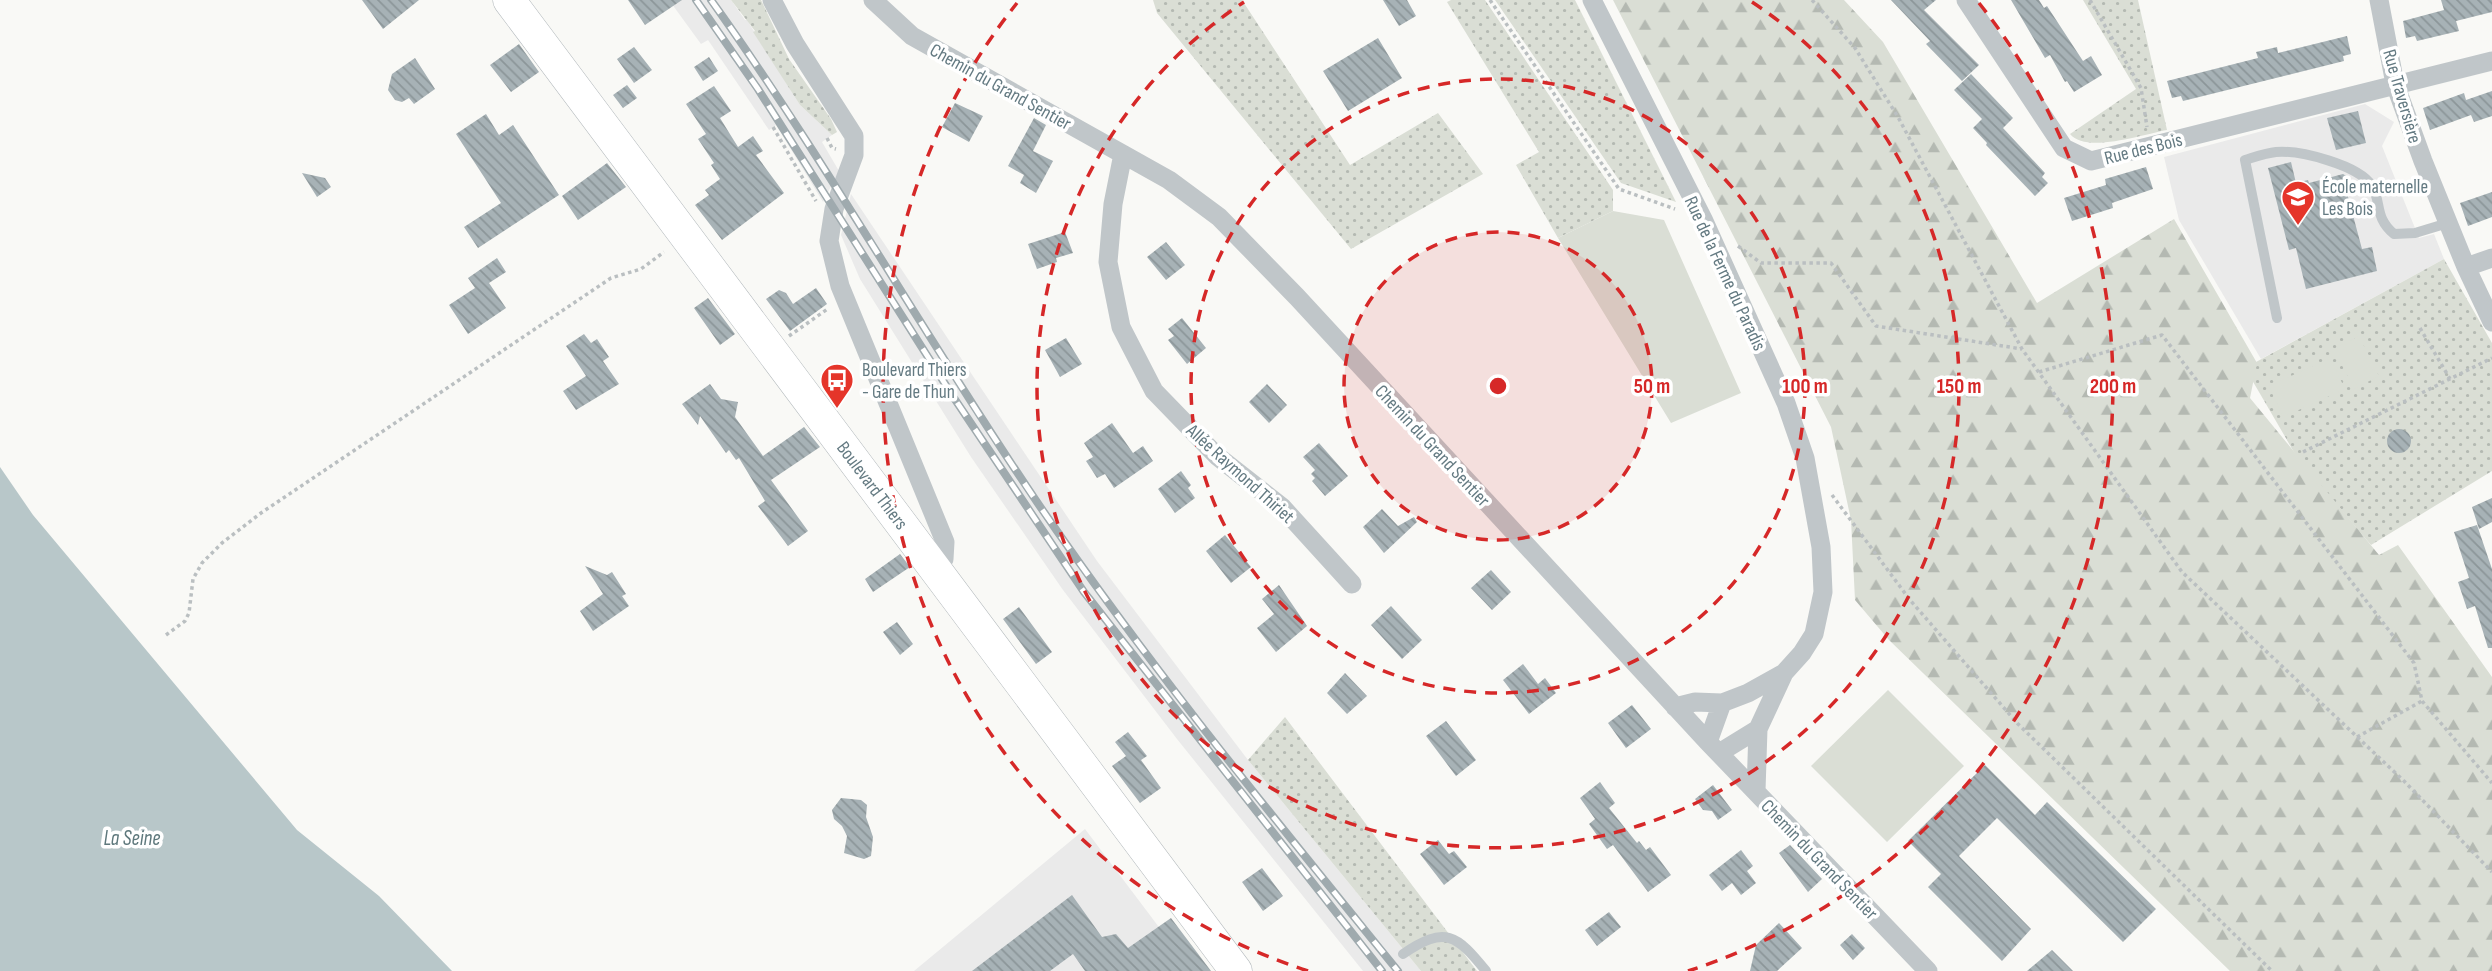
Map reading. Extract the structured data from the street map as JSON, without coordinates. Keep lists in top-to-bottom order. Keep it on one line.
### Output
{"streets":{"main road":["Boulevard Thiers"],"street":["Chemin du Grand Sentier","Rue Traversière","Rue des Bois","Rue de la Ferme du Paradis","Allée Raymond Thiriet"]},"crossings":[["Chemin du Grand Sentier","Rue de la Ferme du Paradis"],["Chemin du Grand Sentier","Allée Raymond Thiriet"],["Rue Traversière","Rue des Bois"]],"water":["La Seine"],"places":{"school or university":["École maternelle Les Bois"],"bus stop":["Boulevard Thiers - Gare de Thun"]},"rings":["50 m","100 m","150 m","200 m"]}
